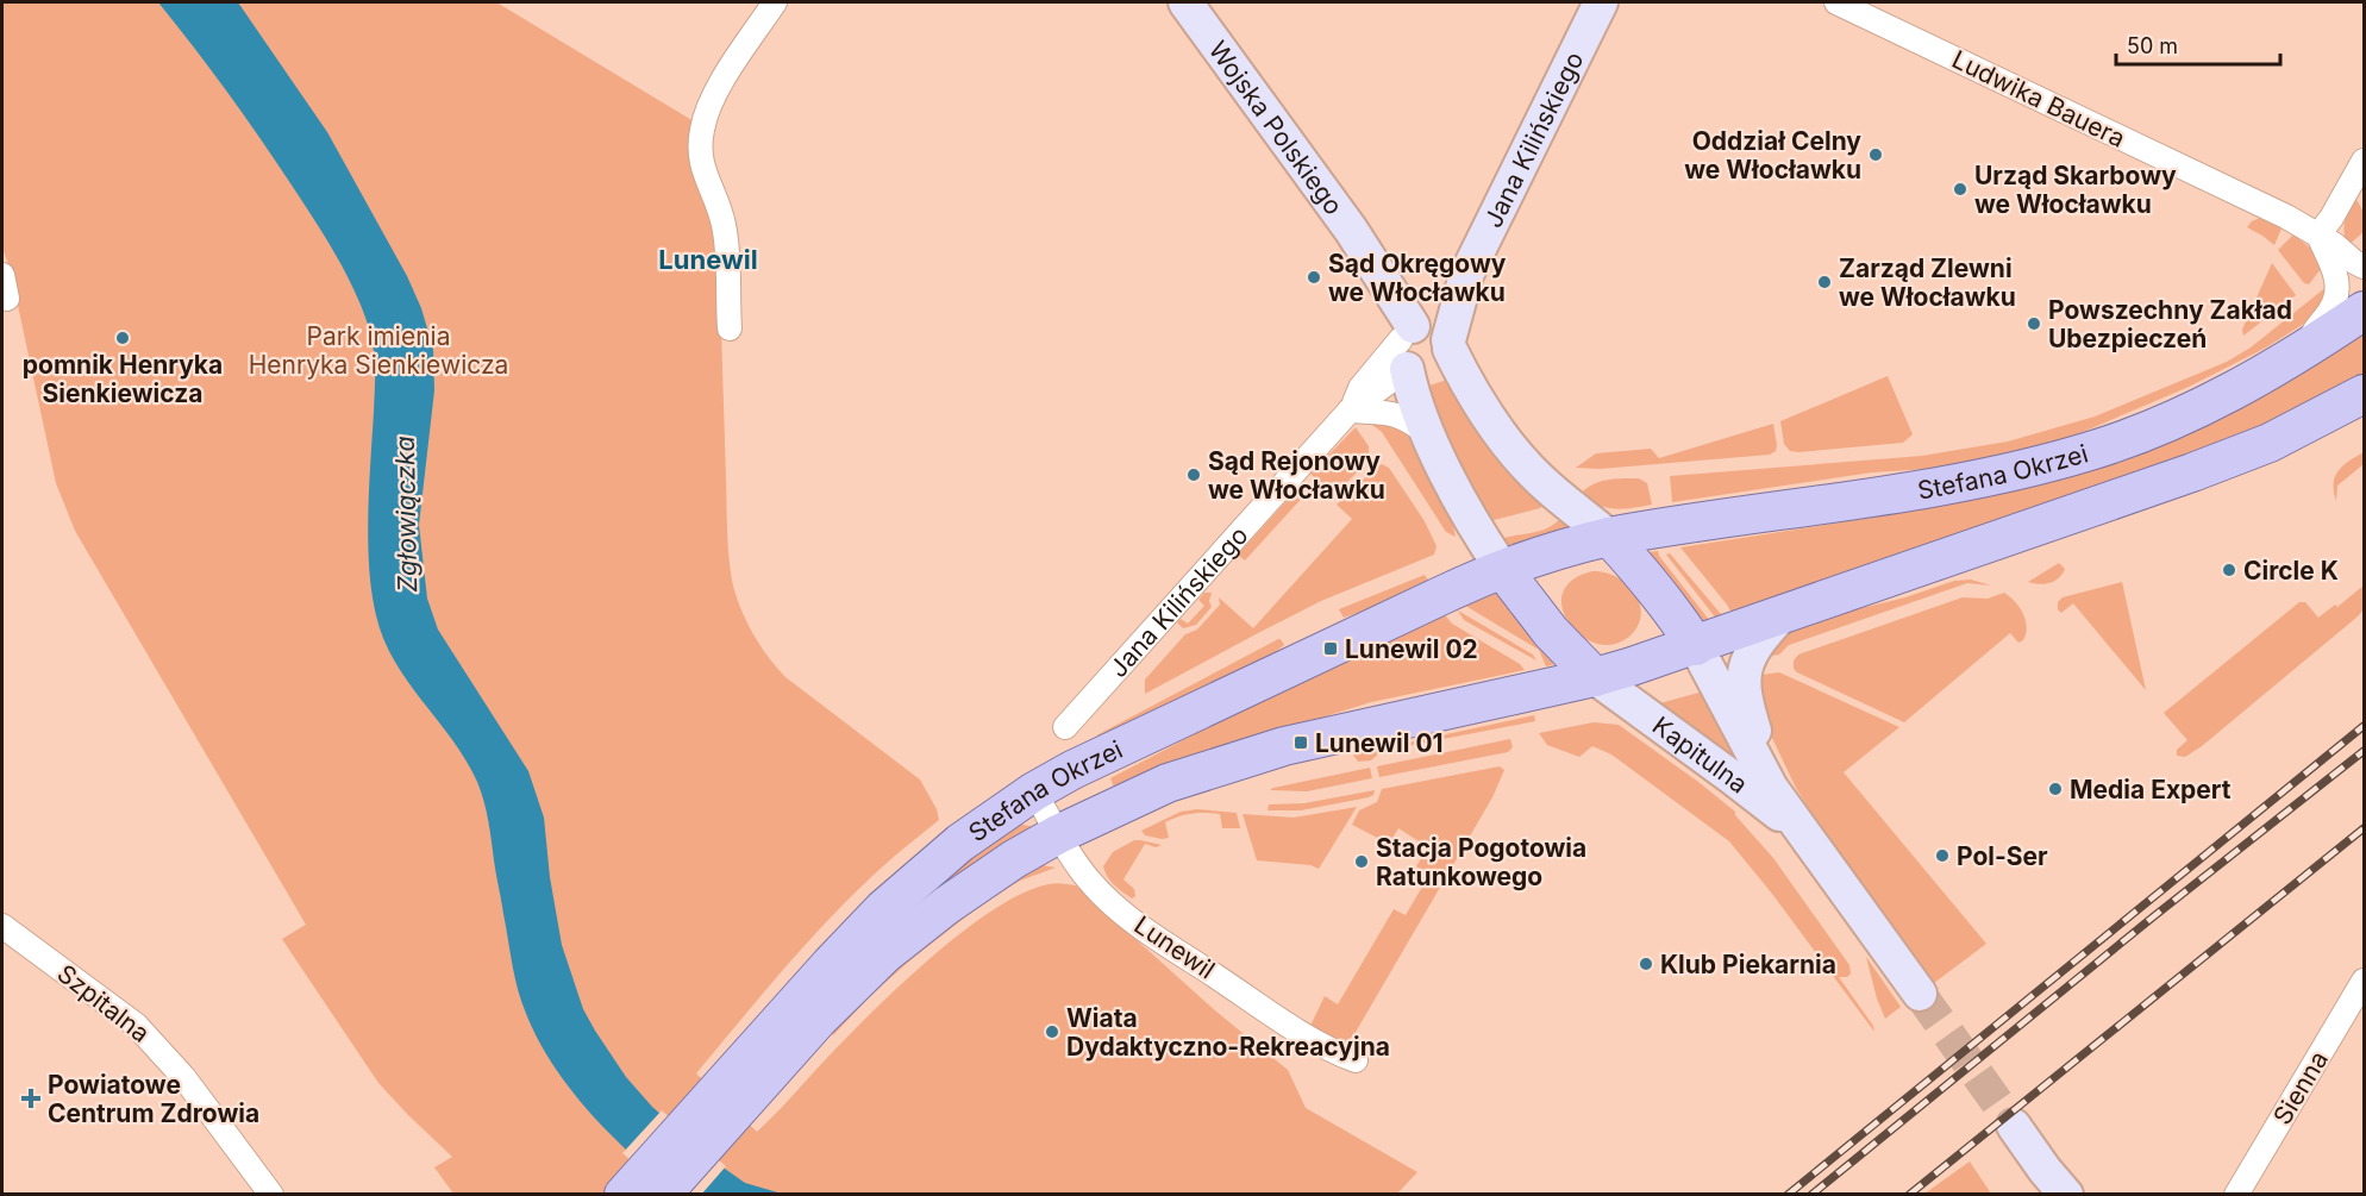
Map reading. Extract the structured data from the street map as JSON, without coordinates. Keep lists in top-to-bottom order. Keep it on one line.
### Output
{"streets":{"main road":["Stefana Okrzei"],"street":["Ludwika Bauera","Wojska Polskiego","Jana Kilińskiego","Kapitulna","Lunewil","Szpitalna","Sienna"]},"crossings":[["Wojska Polskiego","Jana Kilińskiego"],["Wojska Polskiego","Stefana Okrzei"],["Wojska Polskiego","Kapitulna"],["Stefana Okrzei","Kapitulna"],["Stefana Okrzei","Lunewil"]],"districts":["Lunewil"],"water":["Zgłowiączka"],"parks":["Park imienia Henryka Sienkiewicza"],"places":{"other":["Oddział Celny we Włocławku","Urząd Skarbowy we Włocławku","Sąd Okręgowy we Włocławku","Zarząd Zlewni we Włocławku","Powszechny Zakład Ubezpieczeń","pomnik Henryka Sienkiewicza","Sąd Rejonowy we Włocławku","Circle K","Media Expert","Pol-Ser","Stacja Pogotowia Ratunkowego","Klub Piekarnia","Wiata Dydaktyczno-Rekreacyjna"],"transit":["Lunewil 02","Lunewil 01"],"health":["Powiatowe Centrum Zdrowia"]},"scale_bar":"50 m"}
